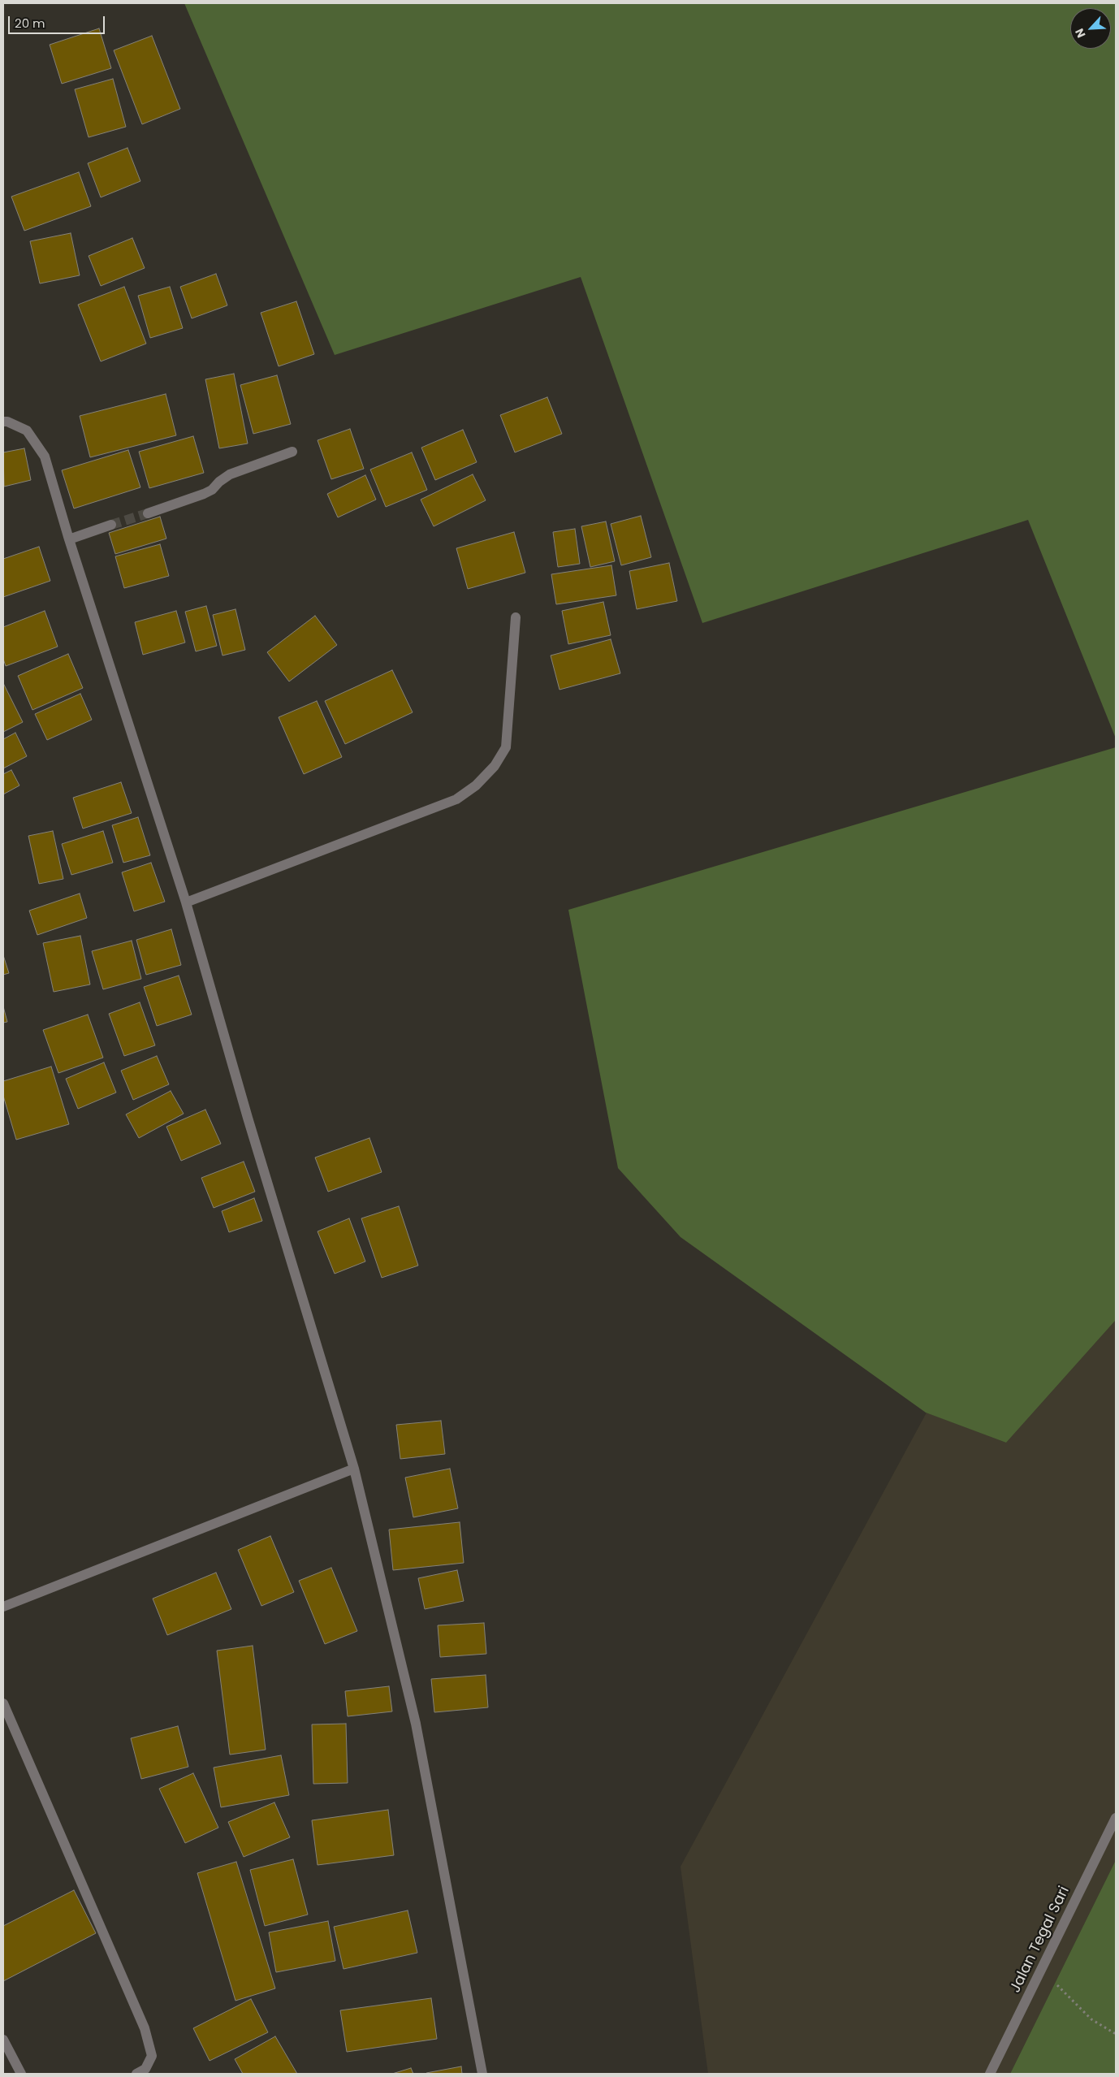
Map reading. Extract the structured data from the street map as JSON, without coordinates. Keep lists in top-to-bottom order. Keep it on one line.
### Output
{"streets":{"street":["Jalan Tegal Sari"]},"scale_bar":"20 m","north":"bottom left"}
